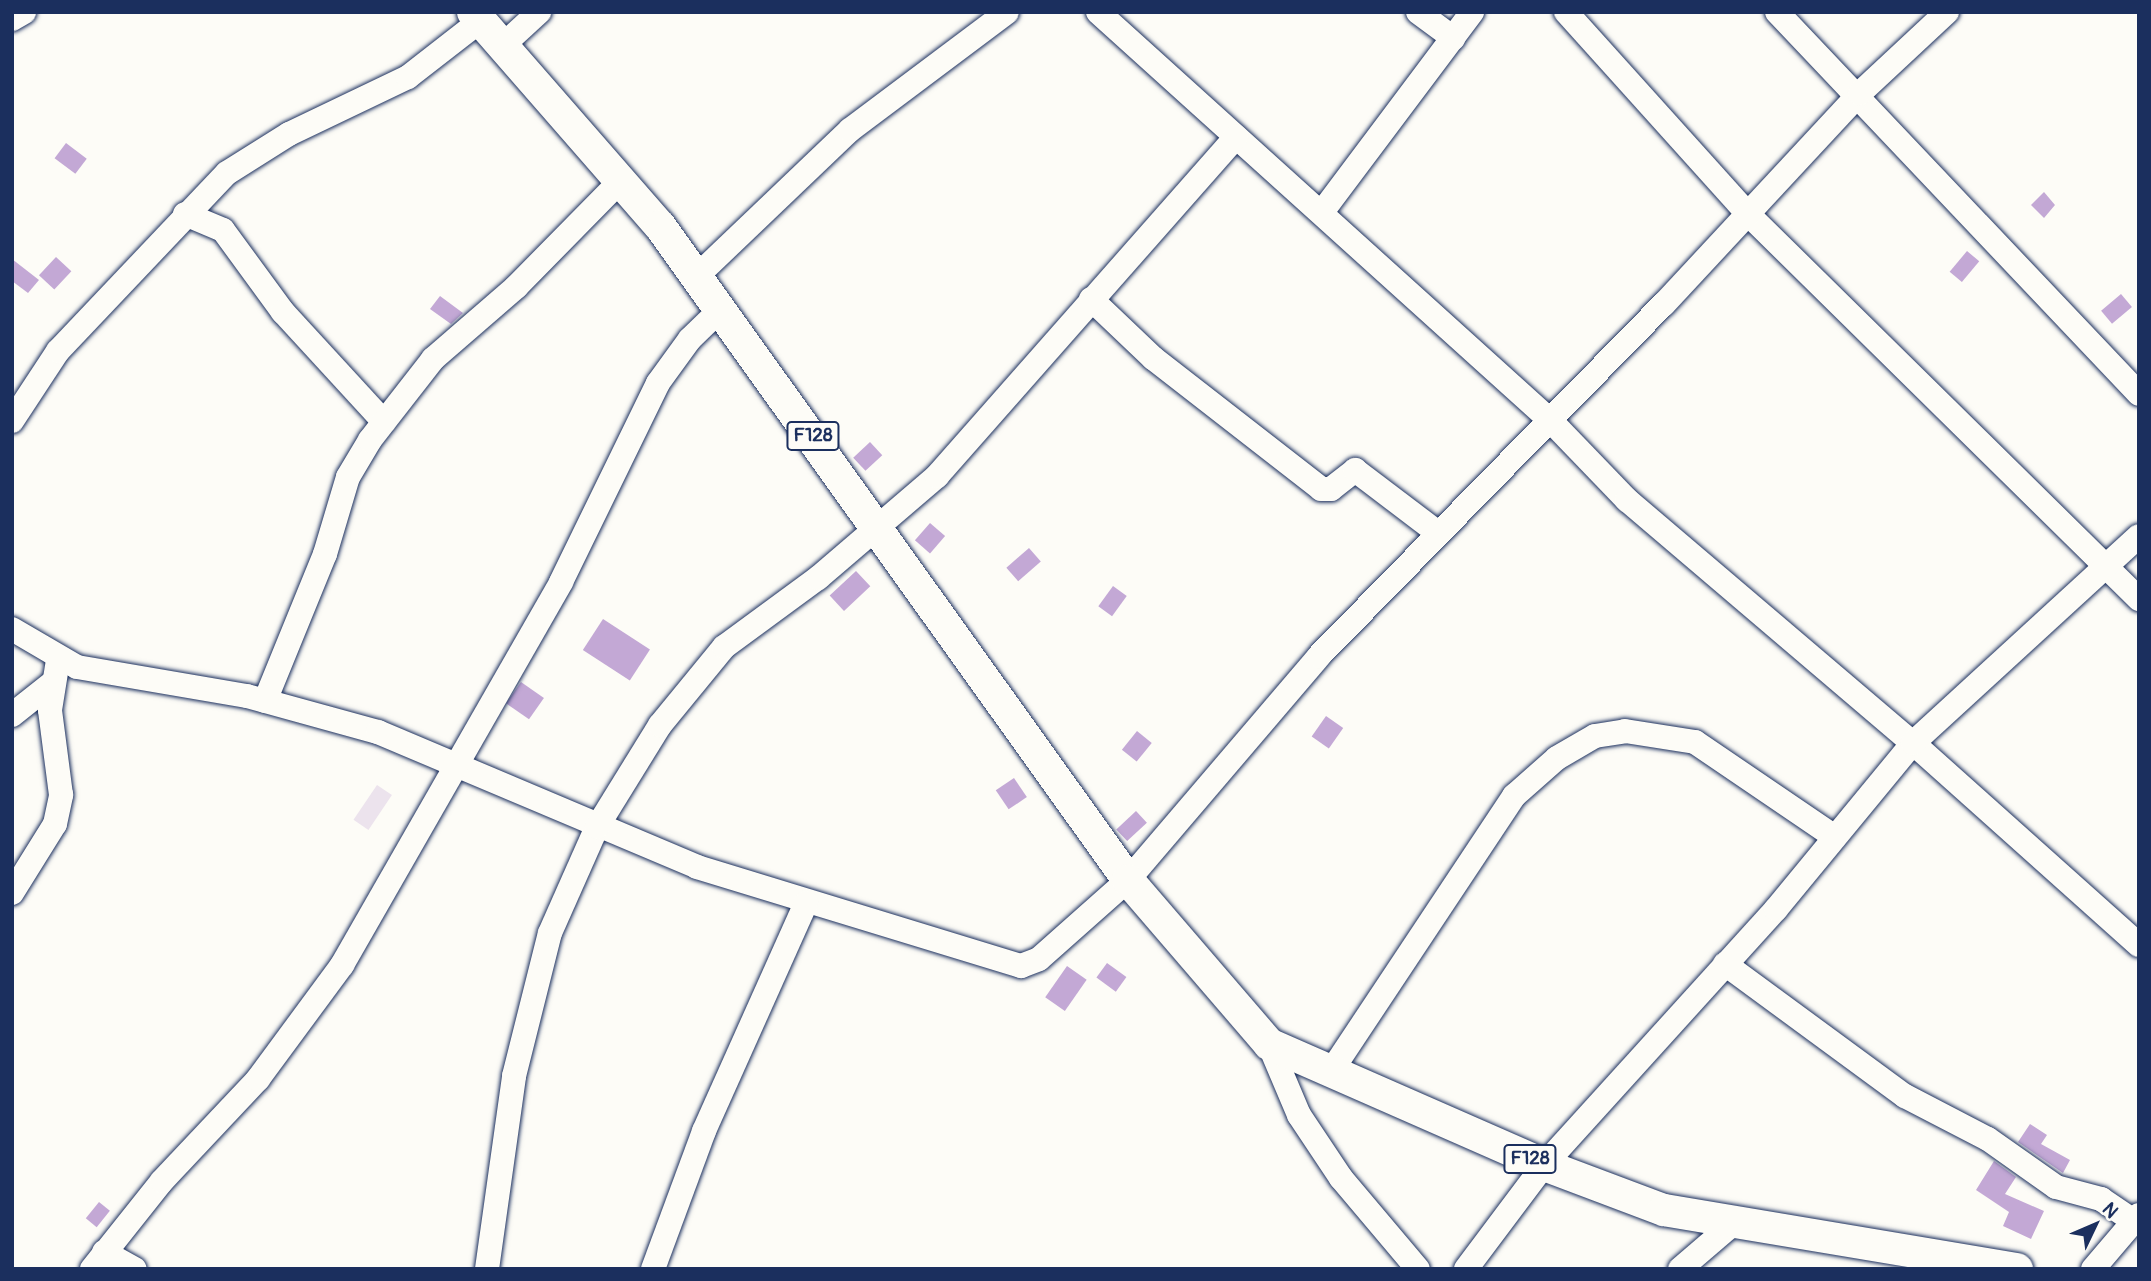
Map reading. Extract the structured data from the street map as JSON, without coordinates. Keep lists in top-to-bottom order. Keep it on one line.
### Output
{"streets":{"main road":["F128"]},"north":"top right"}
